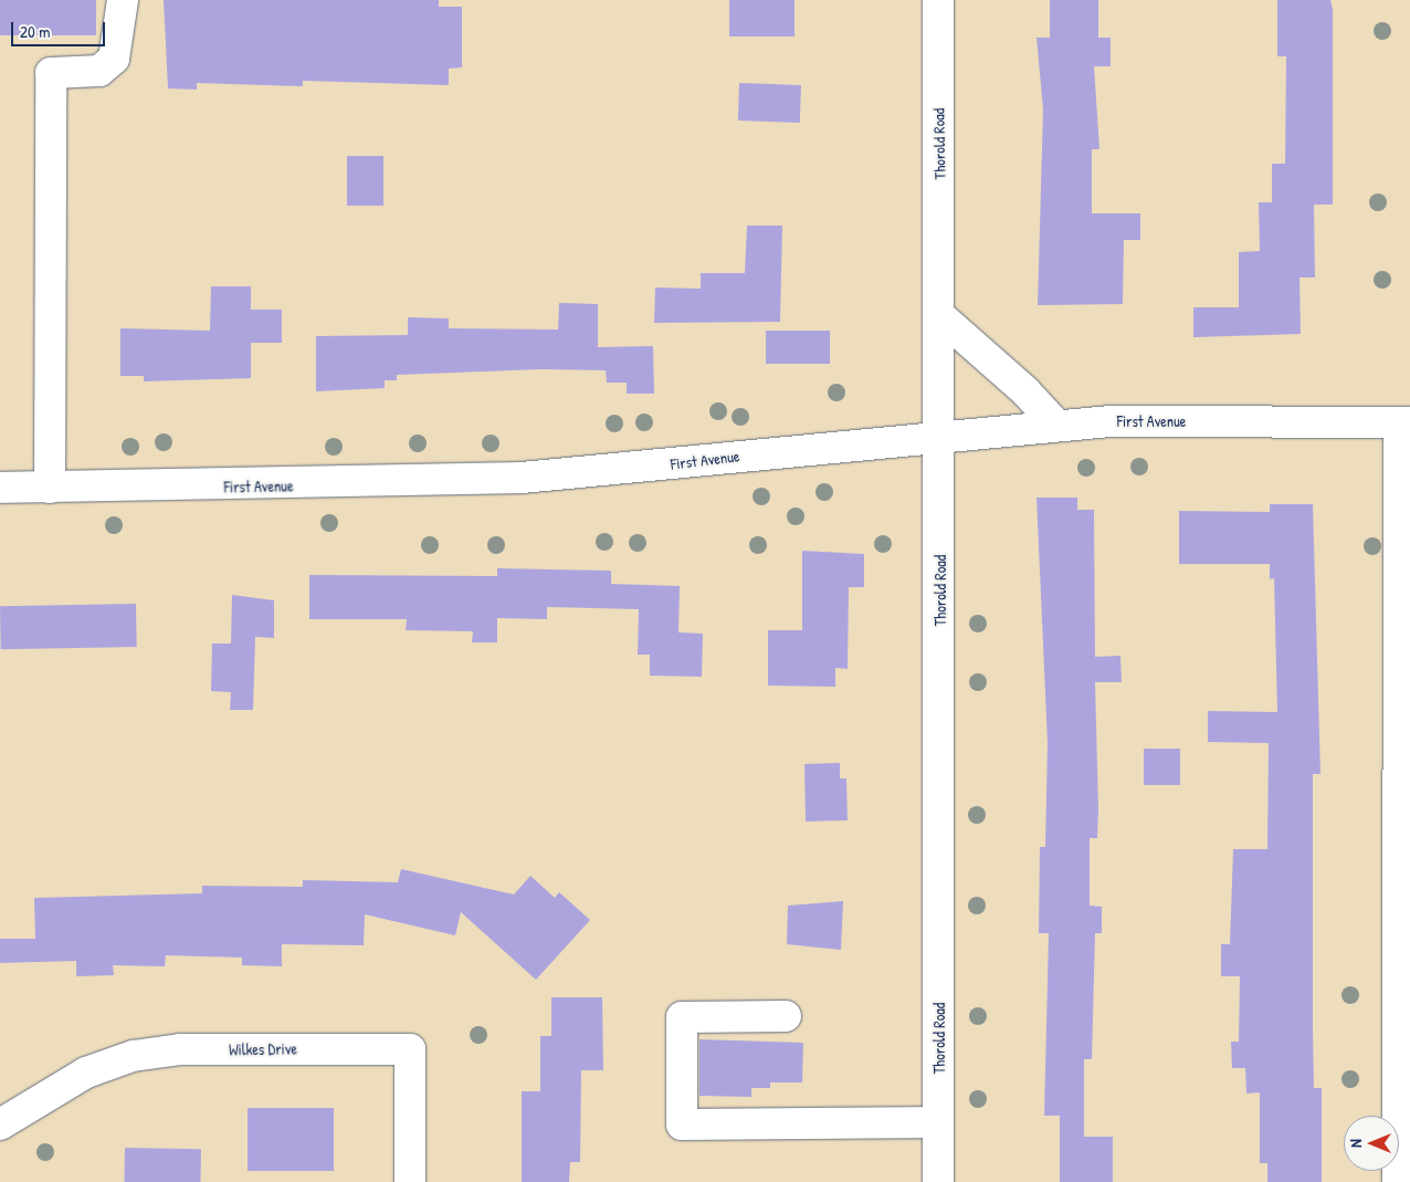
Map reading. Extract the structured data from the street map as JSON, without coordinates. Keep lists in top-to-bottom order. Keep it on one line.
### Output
{"streets":{"street":["Thorold Road","First Avenue","Wilkes Drive"]},"crossings":[["Thorold Road","First Avenue"]],"scale_bar":"20 m","north":"left"}
